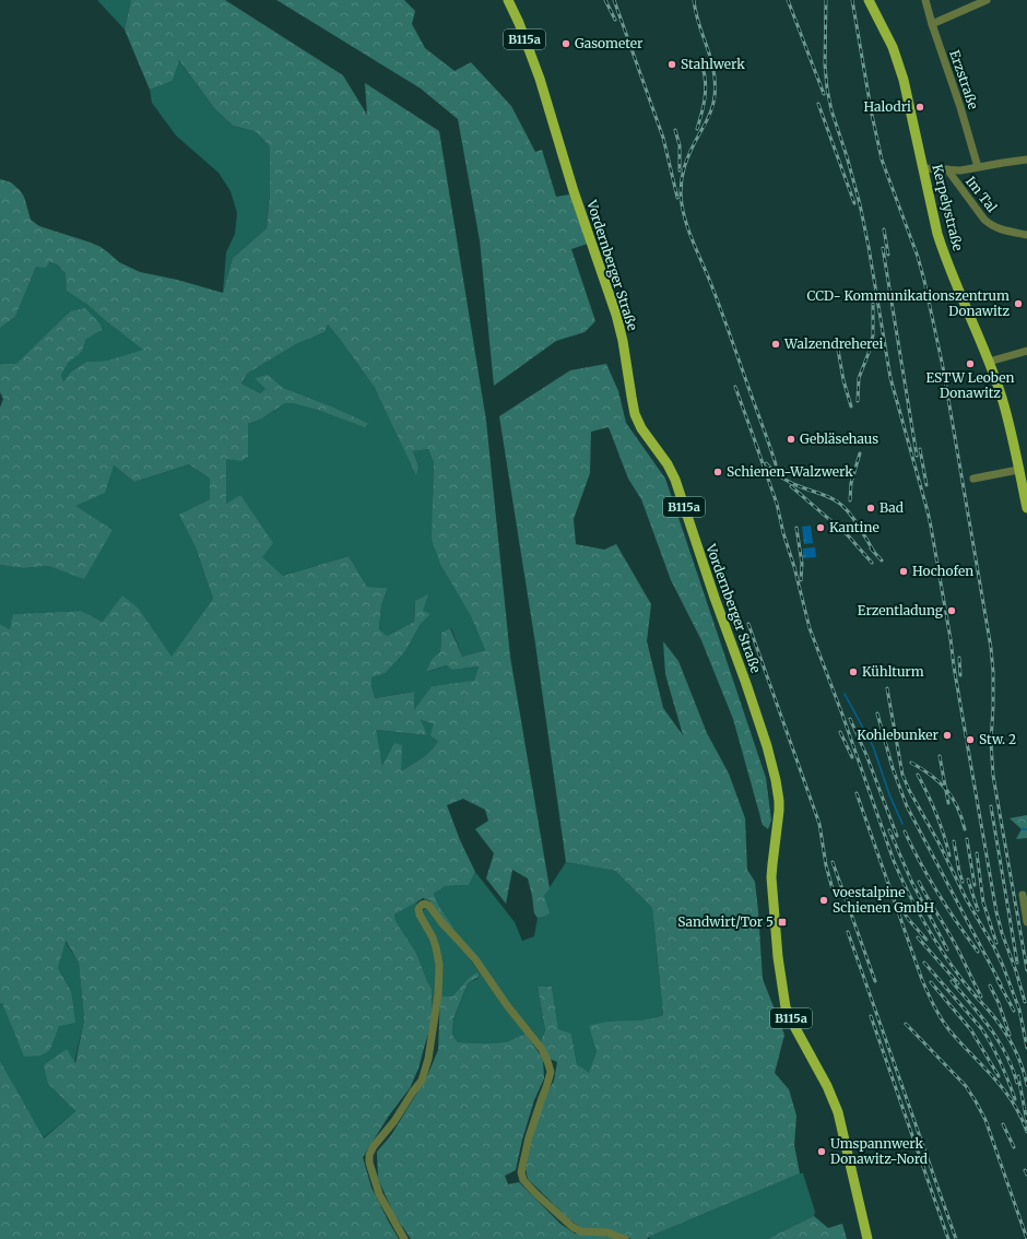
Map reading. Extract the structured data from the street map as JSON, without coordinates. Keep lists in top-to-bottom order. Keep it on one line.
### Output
{"streets":{"main road":["B115a","Kerpelystraße","Vordernberger Straße"],"street":["Erzstraße","Im Tal"]},"places":{"other":["Gasometer","Stahlwerk","Halodri","CCD- Kommunikationszentrum Donawitz","Walzendreherei","ESTW Leoben Donawitz","Gebläsehaus","Schienen-Walzwerk","Bad","Kantine","Hochofen","Erzentladung","Kühlturm","Kohlebunker","Stw. 2","voestalpine Schienen GmbH","Umspannwerk Donawitz-Nord"],"transit":["Sandwirt/Tor 5"]}}
